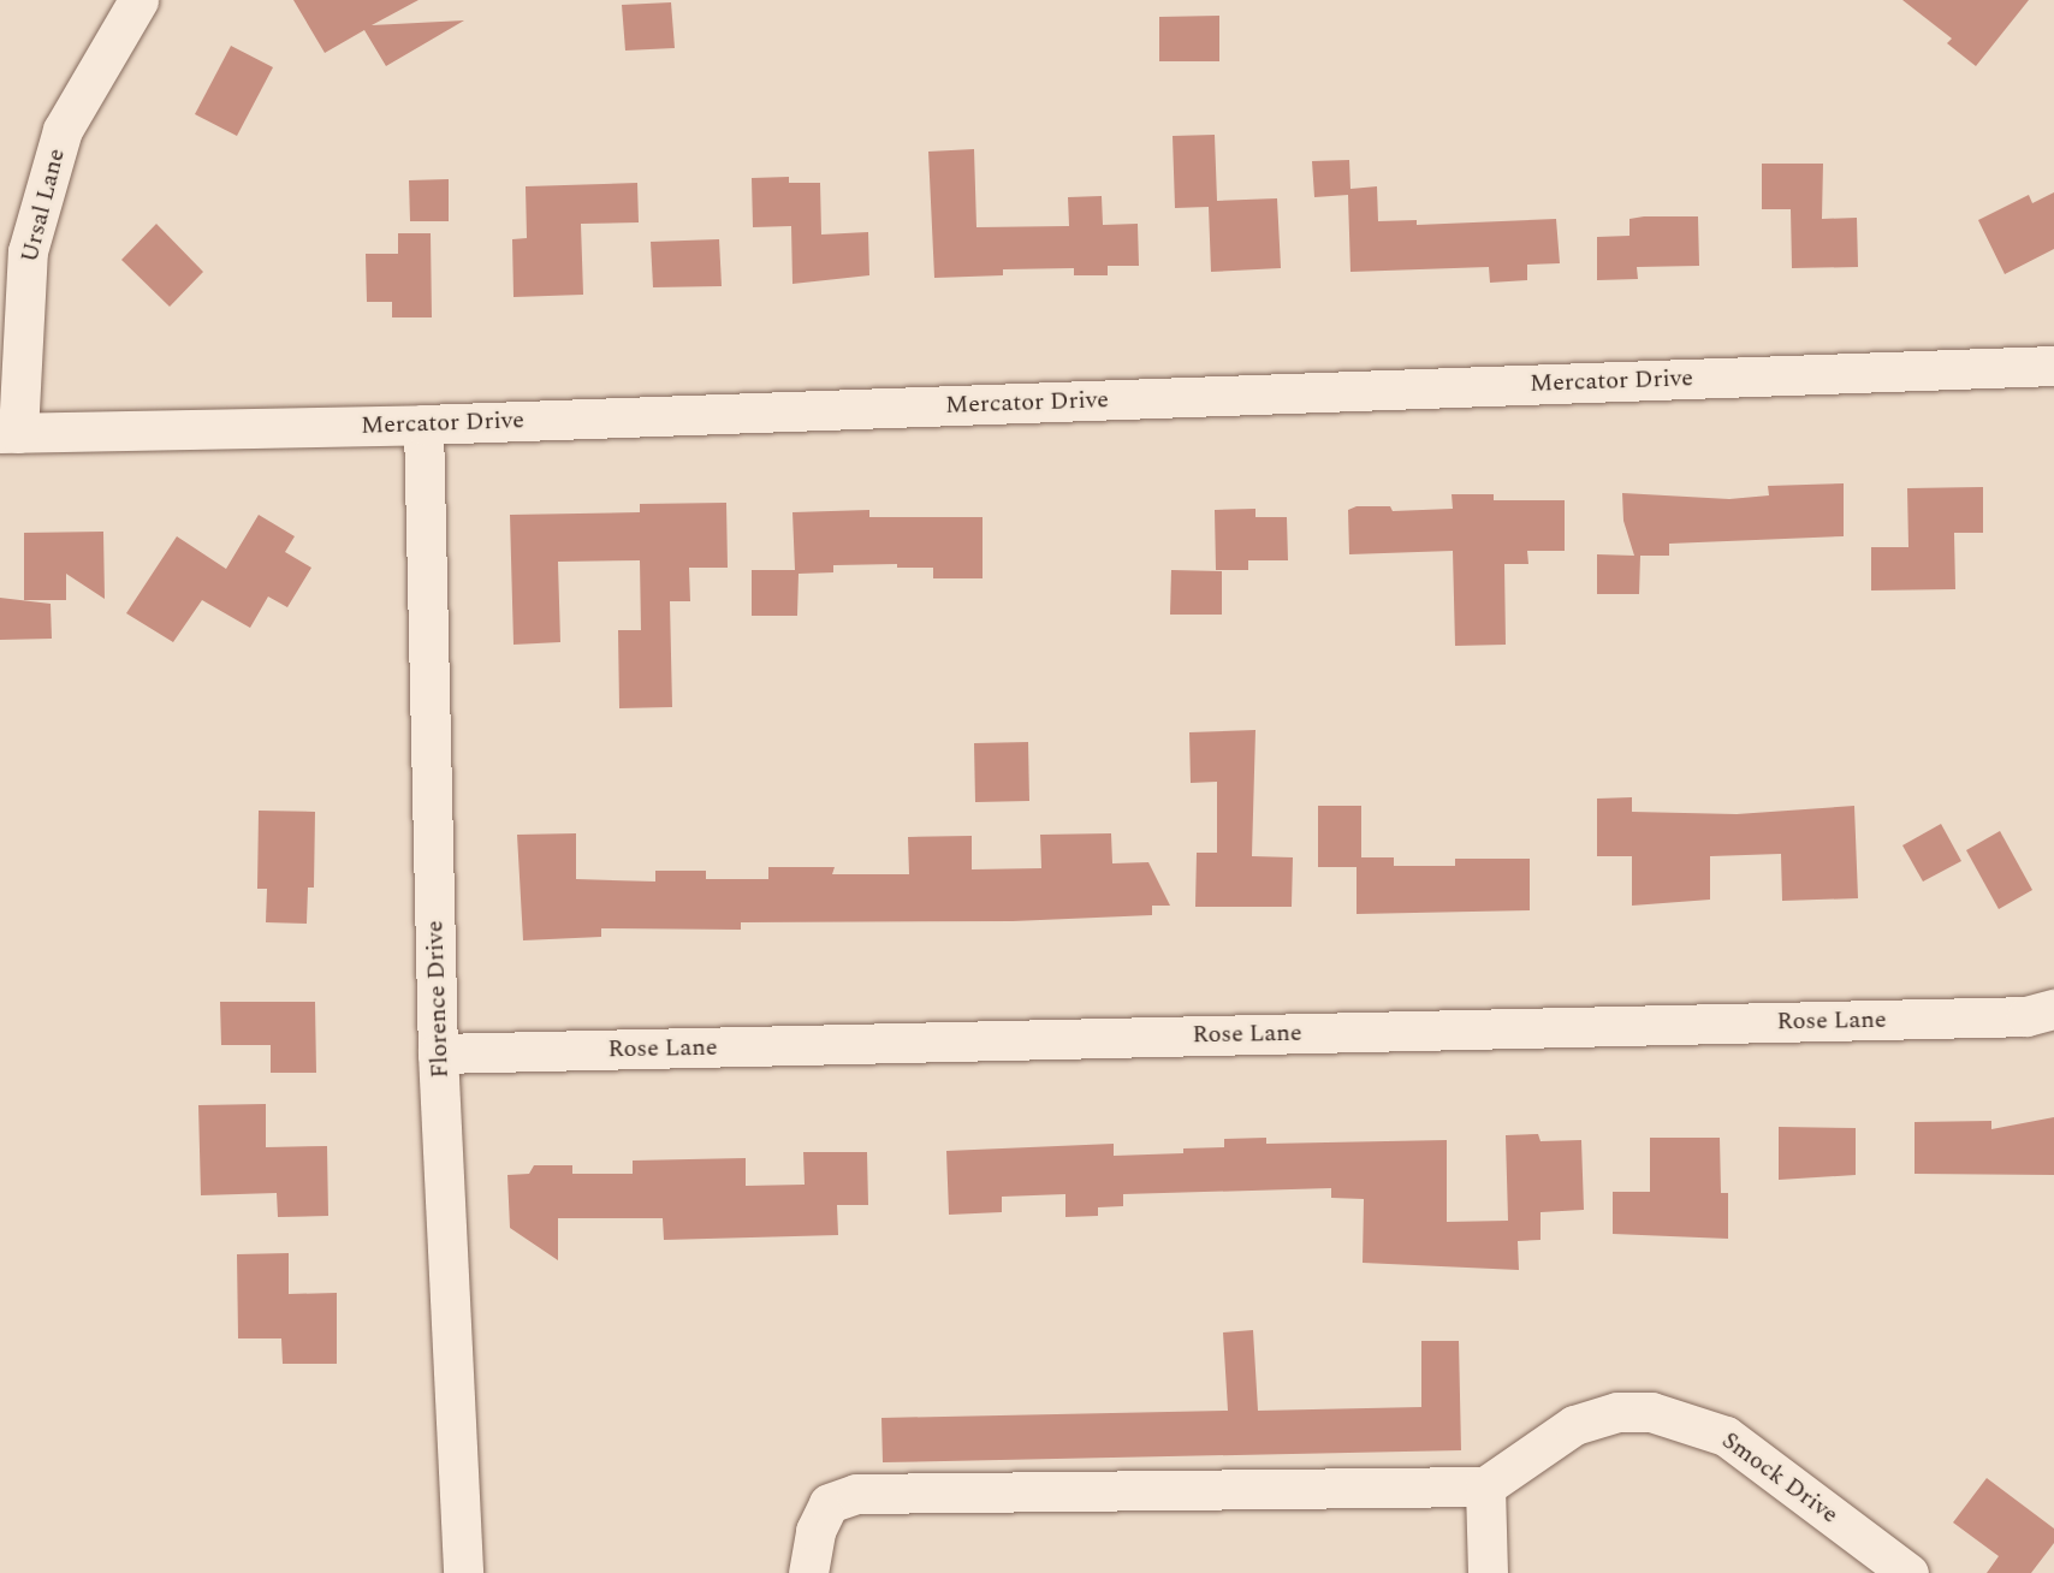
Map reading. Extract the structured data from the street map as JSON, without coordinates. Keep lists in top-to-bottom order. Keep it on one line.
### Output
{"streets":{"street":["Ursal Lane","Mercator Drive","Florence Drive","Rose Lane","Smock Drive"]},"crossings":[["Ursal Lane","Mercator Drive"],["Mercator Drive","Florence Drive"],["Florence Drive","Rose Lane"]]}
